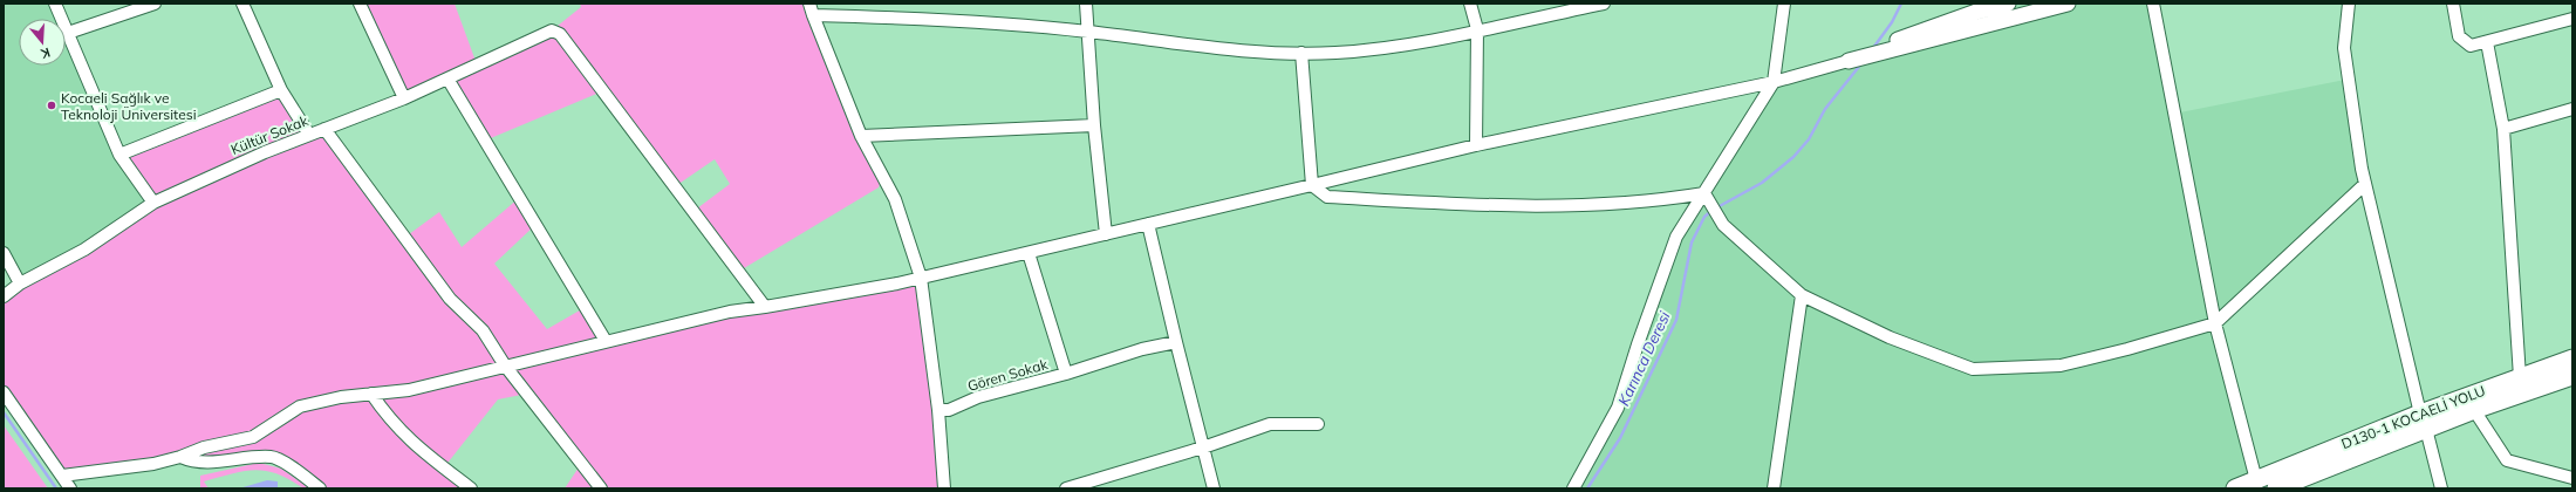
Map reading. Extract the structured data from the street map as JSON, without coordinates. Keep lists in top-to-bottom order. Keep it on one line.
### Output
{"streets":{"highway":["D130-1 KOCAELİ YOLU"],"street":["Kültür Sokak","Gören Sokak"]},"water":["Karınca Deresi"],"places":["Kocaeli Sağlık ve Teknoloji Üniversitesi"],"north":"bottom"}
